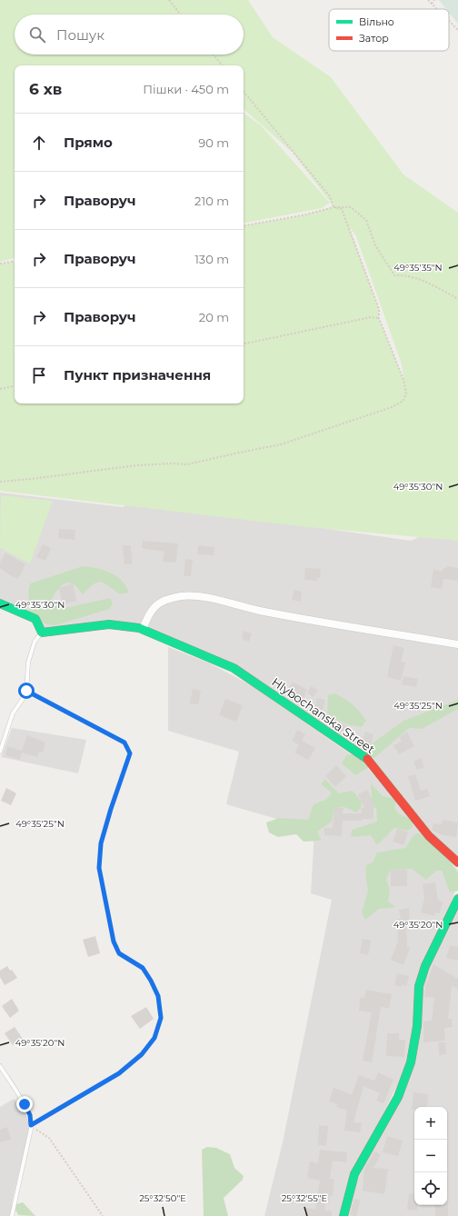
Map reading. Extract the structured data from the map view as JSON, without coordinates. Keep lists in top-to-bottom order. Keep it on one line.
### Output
{"streets":{"street":["Hlybochanska Street"]},"legend":["Вільно","Затор"],"page":{"search":"Пошук","heading":["6 хв","Пішки · 450 m"],"list":[["Прямо","90 m"],["Праворуч","210 m"],["Праворуч","130 m"],["Праворуч","20 m"],"Пункт призначення"],"map_buttons":["+","−"]},"coordinates":["49°35'35\"N","49°35'30\"N","49°35'25\"N","49°35'20\"N","25°32'50\"E","25°32'55\"E"]}
